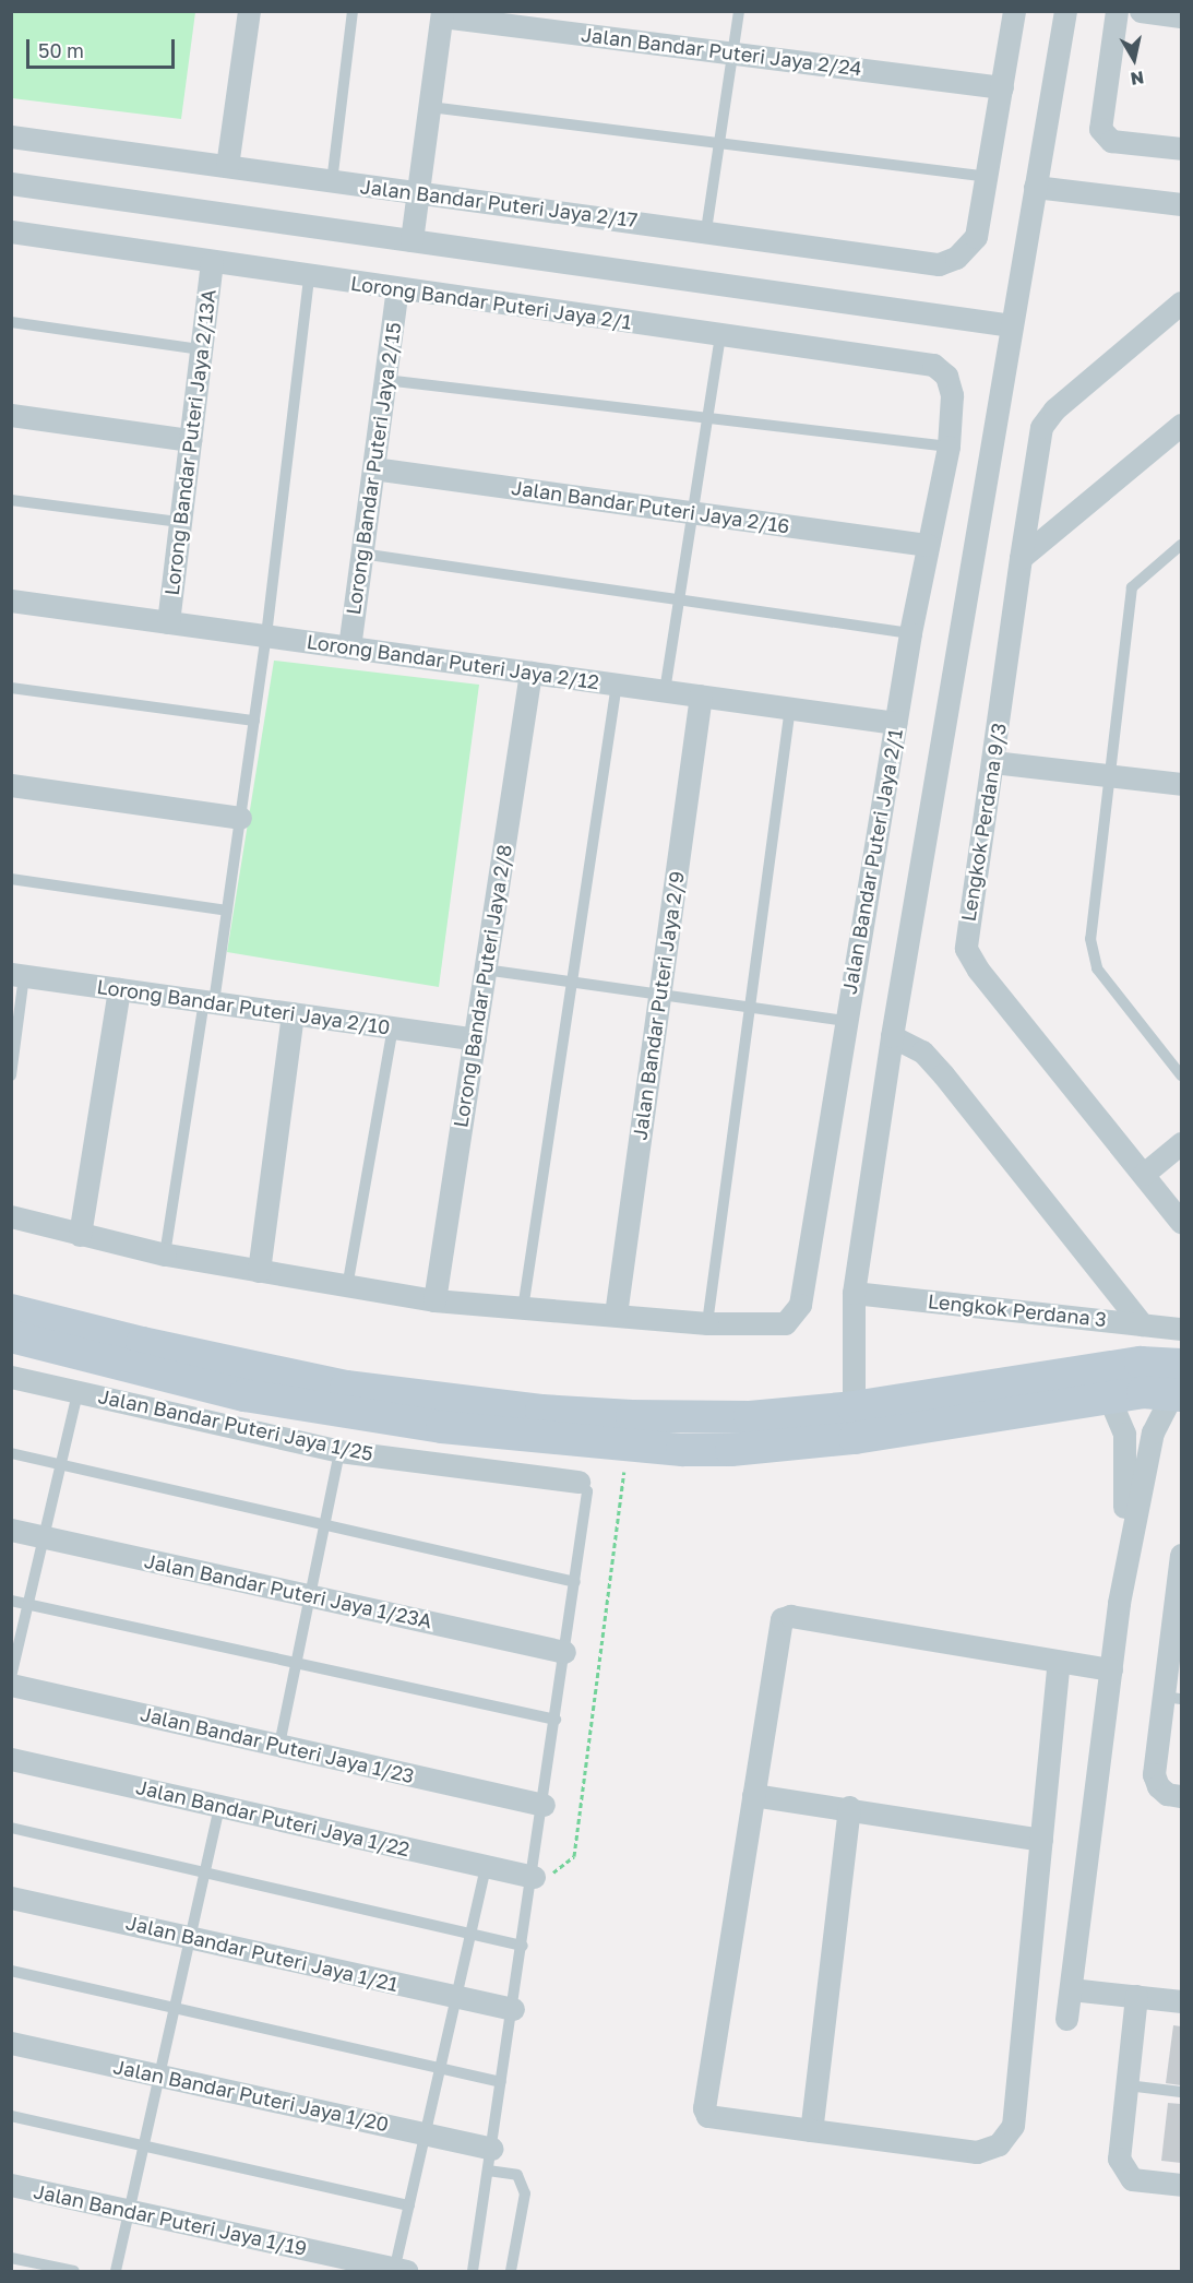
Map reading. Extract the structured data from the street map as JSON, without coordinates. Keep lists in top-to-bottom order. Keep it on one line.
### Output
{"streets":{"street":["Jalan Bandar Puteri Jaya 2/24","Jalan Bandar Puteri Jaya 2/17","Lorong Bandar Puteri Jaya 2/1","Lorong Bandar Puteri Jaya 2/13A","Lorong Bandar Puteri Jaya 2/15","Jalan Bandar Puteri Jaya 2/16","Lorong Bandar Puteri Jaya 2/12","Lengkok Perdana 9/3","Jalan Bandar Puteri Jaya 2/1","Lorong Bandar Puteri Jaya 2/8","Jalan Bandar Puteri Jaya 2/9","Lorong Bandar Puteri Jaya 2/10","Lengkok Perdana 3","Jalan Bandar Puteri Jaya 1/25","Jalan Bandar Puteri Jaya 1/23A","Jalan Bandar Puteri Jaya 1/23","Jalan Bandar Puteri Jaya 1/22","Jalan Bandar Puteri Jaya 1/21","Jalan Bandar Puteri Jaya 1/20","Jalan Bandar Puteri Jaya 1/19"]},"crossings":[["Lorong Bandar Puteri Jaya 2/1","Lorong Bandar Puteri Jaya 2/13A"],["Lorong Bandar Puteri Jaya 2/1","Lorong Bandar Puteri Jaya 2/15"],["Lorong Bandar Puteri Jaya 2/1","Jalan Bandar Puteri Jaya 2/1"],["Lorong Bandar Puteri Jaya 2/13A","Lorong Bandar Puteri Jaya 2/12"],["Lorong Bandar Puteri Jaya 2/15","Jalan Bandar Puteri Jaya 2/16"],["Lorong Bandar Puteri Jaya 2/15","Lorong Bandar Puteri Jaya 2/12"],["Jalan Bandar Puteri Jaya 2/16","Jalan Bandar Puteri Jaya 2/1"],["Lorong Bandar Puteri Jaya 2/12","Jalan Bandar Puteri Jaya 2/1"],["Lorong Bandar Puteri Jaya 2/12","Lorong Bandar Puteri Jaya 2/8"],["Lorong Bandar Puteri Jaya 2/12","Jalan Bandar Puteri Jaya 2/9"],["Lorong Bandar Puteri Jaya 2/8","Lorong Bandar Puteri Jaya 2/10"]],"scale_bar":"50 m","north":"bottom"}
